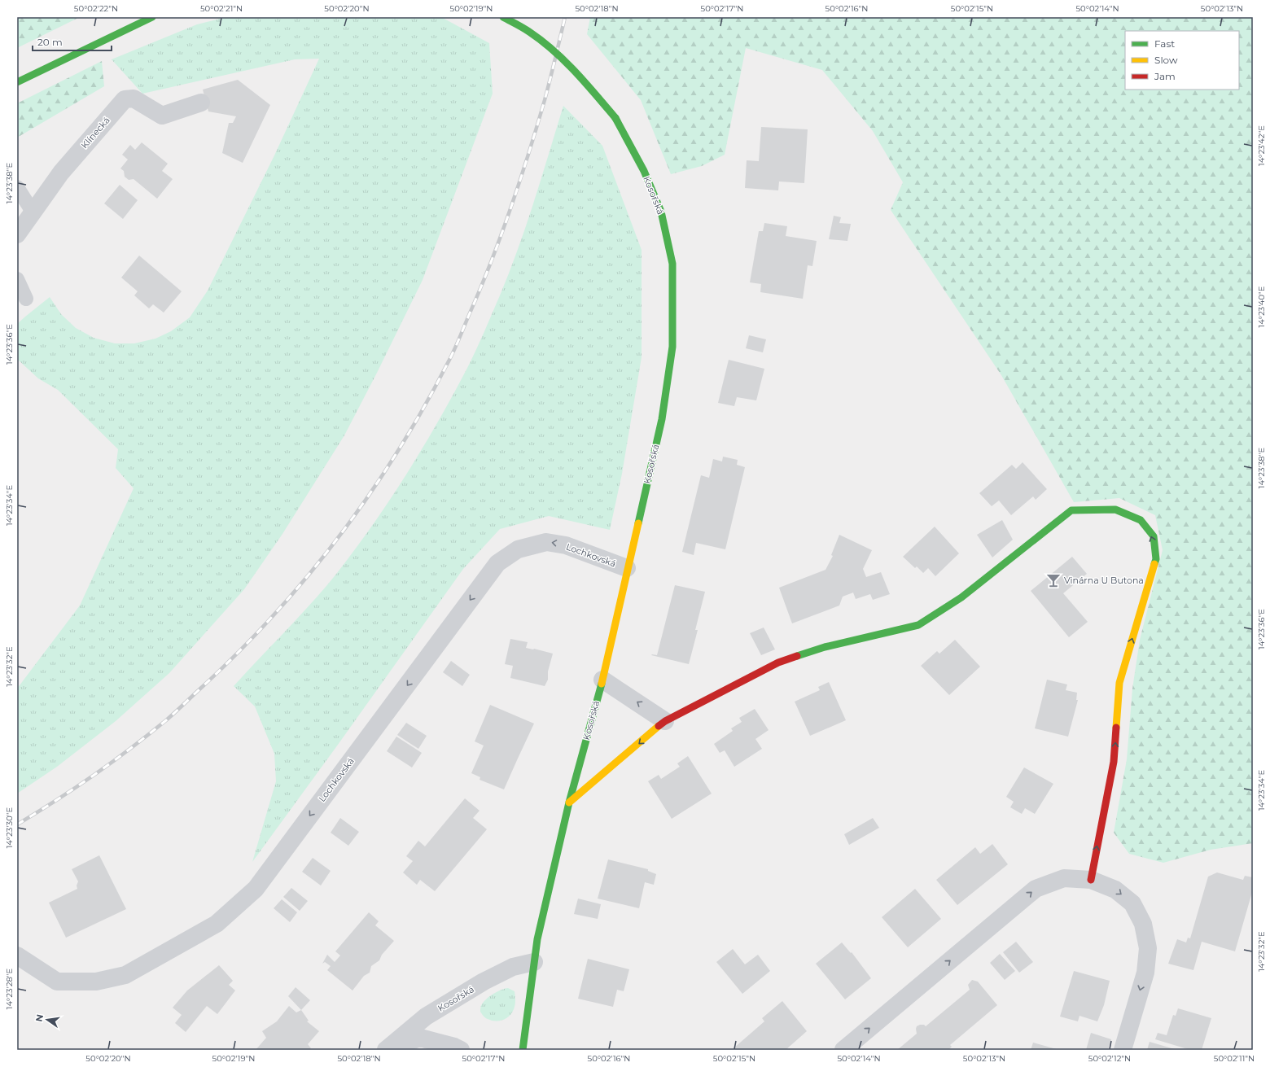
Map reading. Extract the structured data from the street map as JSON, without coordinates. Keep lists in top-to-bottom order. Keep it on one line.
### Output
{"streets":{"street":["Klínecká","Kosořská","Lochkovská"]},"crossings":[["Kosořská","Lochkovská"]],"one_way":["Lochkovská"],"places":{"bar":["Vinárna U Butona"]},"legend":["Fast","Slow","Jam"],"scale_bar":"20 m","north":"left","coordinates":["50°02'22\"N","50°02'21\"N","50°02'20\"N","50°02'19\"N","50°02'18\"N","50°02'17\"N","50°02'16\"N","50°02'15\"N","50°02'14\"N","50°02'13\"N","14°23'42\"E","14°23'38\"E","14°23'40\"E","14°23'36\"E","14°23'34\"E","14°23'32\"E","14°23'30\"E","14°23'28\"E","50°02'12\"N","50°02'11\"N"]}
